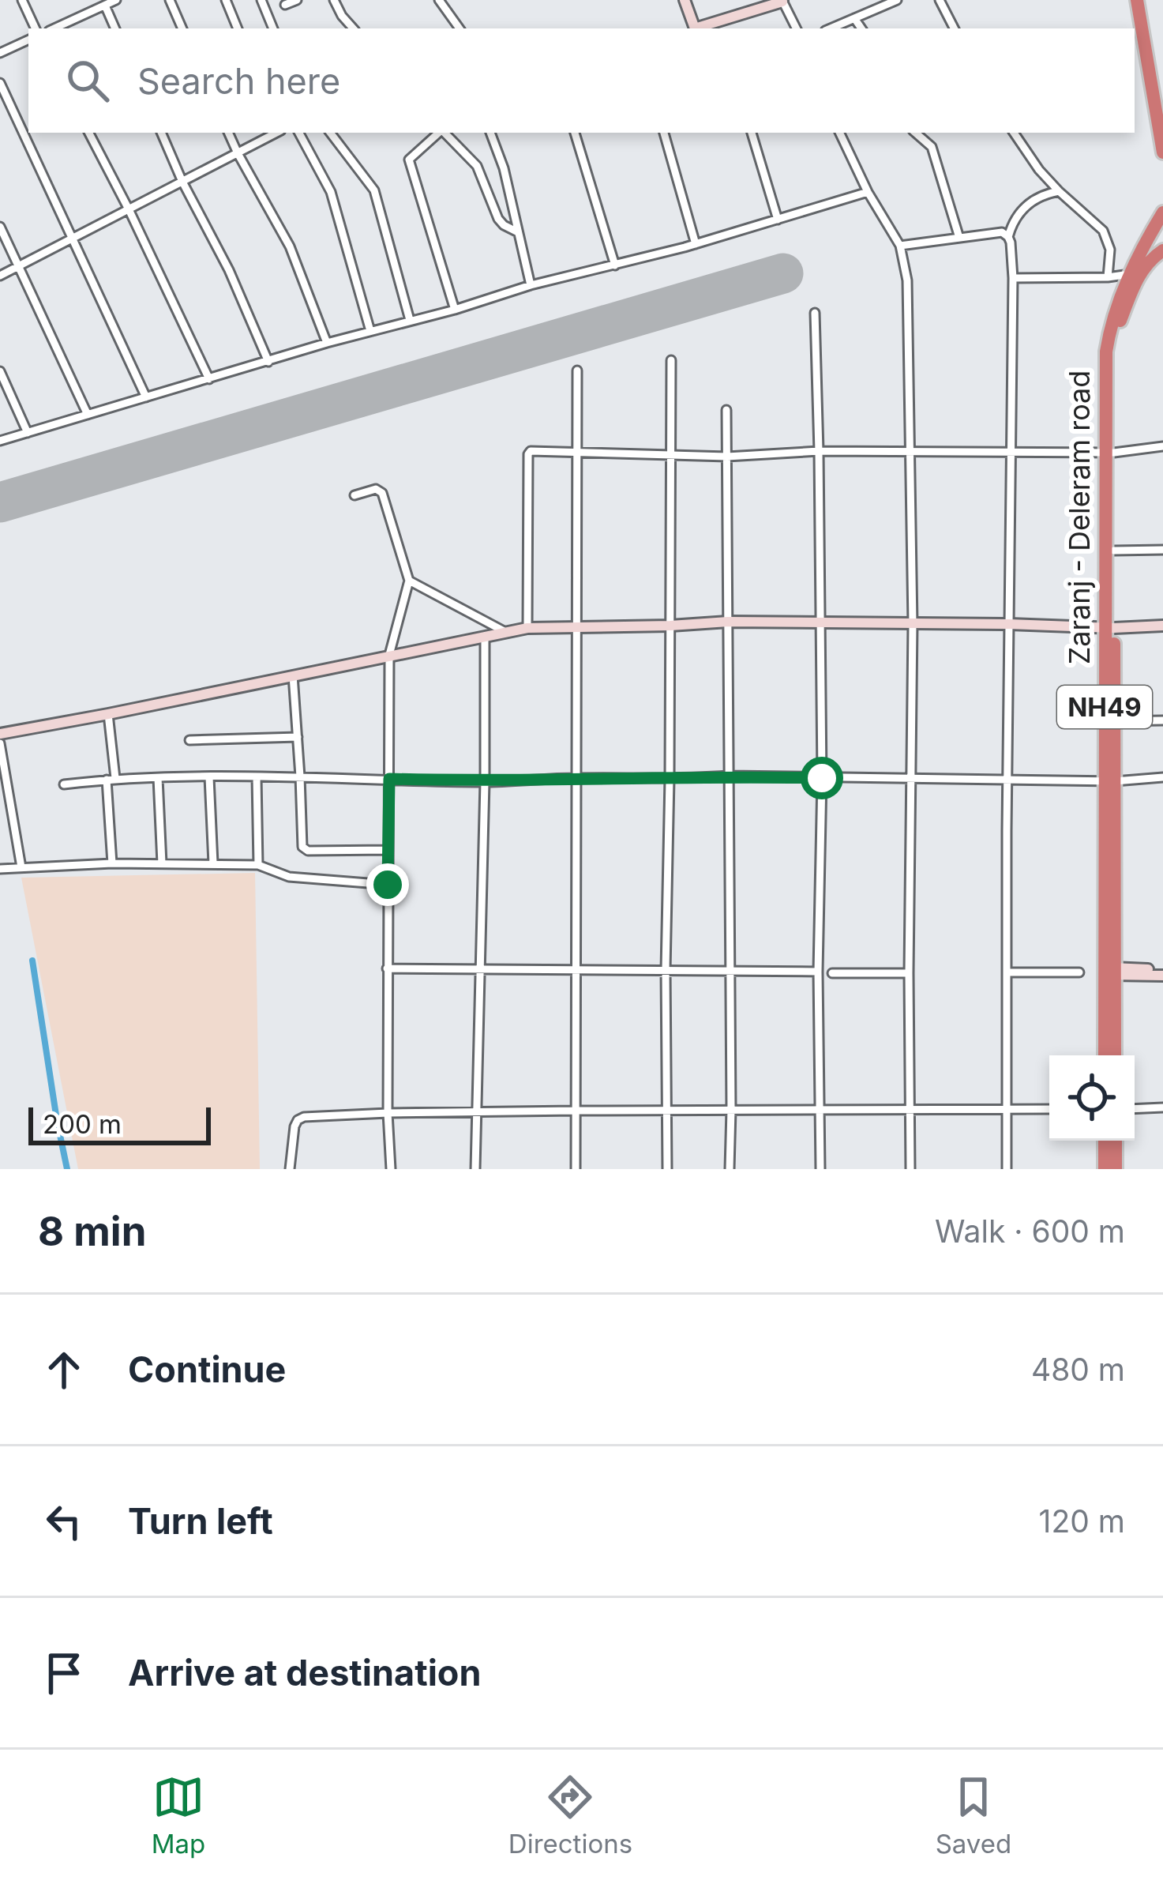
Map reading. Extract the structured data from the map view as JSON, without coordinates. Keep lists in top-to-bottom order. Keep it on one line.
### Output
{"streets":{"highway":["Zaranj - Deleram road","NH49"]},"scale_bar":"200 m","page":{"search":"Search here","scale":"200 m","heading":["8 min","Walk · 600 m"],"list":[["Continue","480 m"],["Turn left","120 m"],"Arrive at destination"],"nav":["Map","Directions","Saved"]}}
